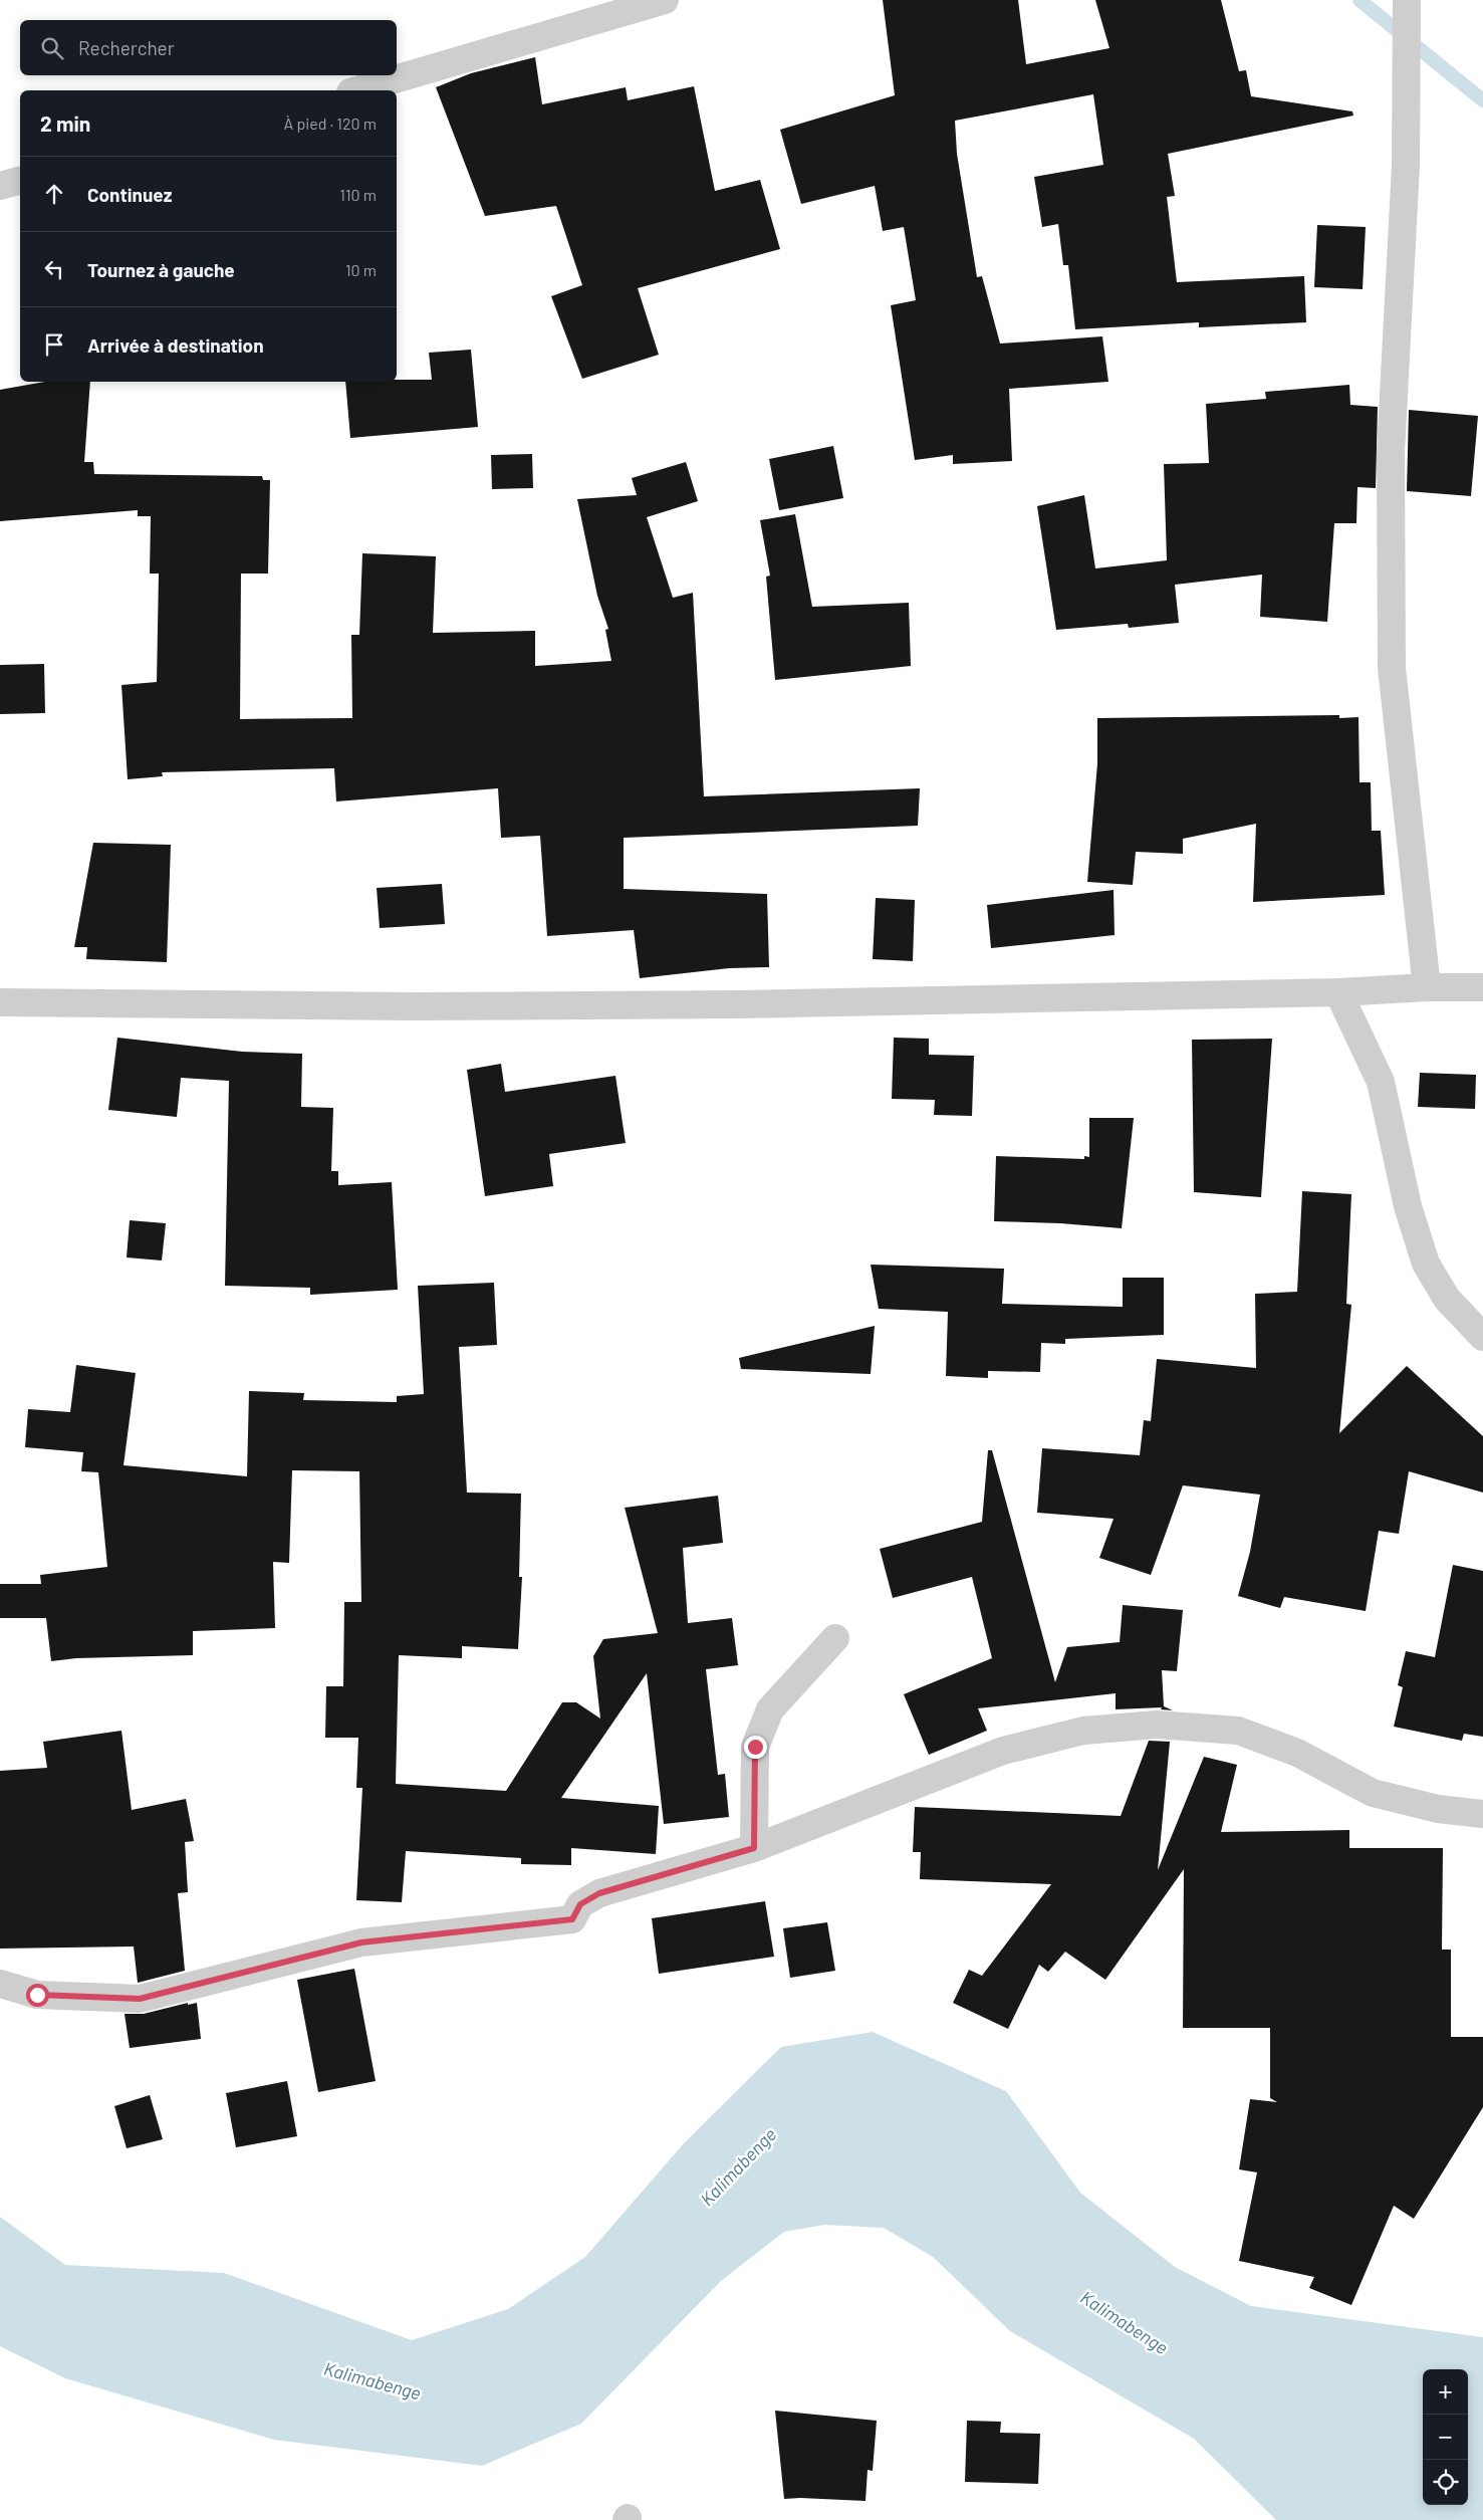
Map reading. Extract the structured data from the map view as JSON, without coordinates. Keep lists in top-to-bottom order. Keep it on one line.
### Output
{"water":["Kalimabenge"],"page":{"search":"Rechercher","heading":["2 min","À pied · 120 m"],"list":[["Continuez","110 m"],["Tournez à gauche","10 m"],"Arrivée à destination"],"map_buttons":["+","−"]}}
